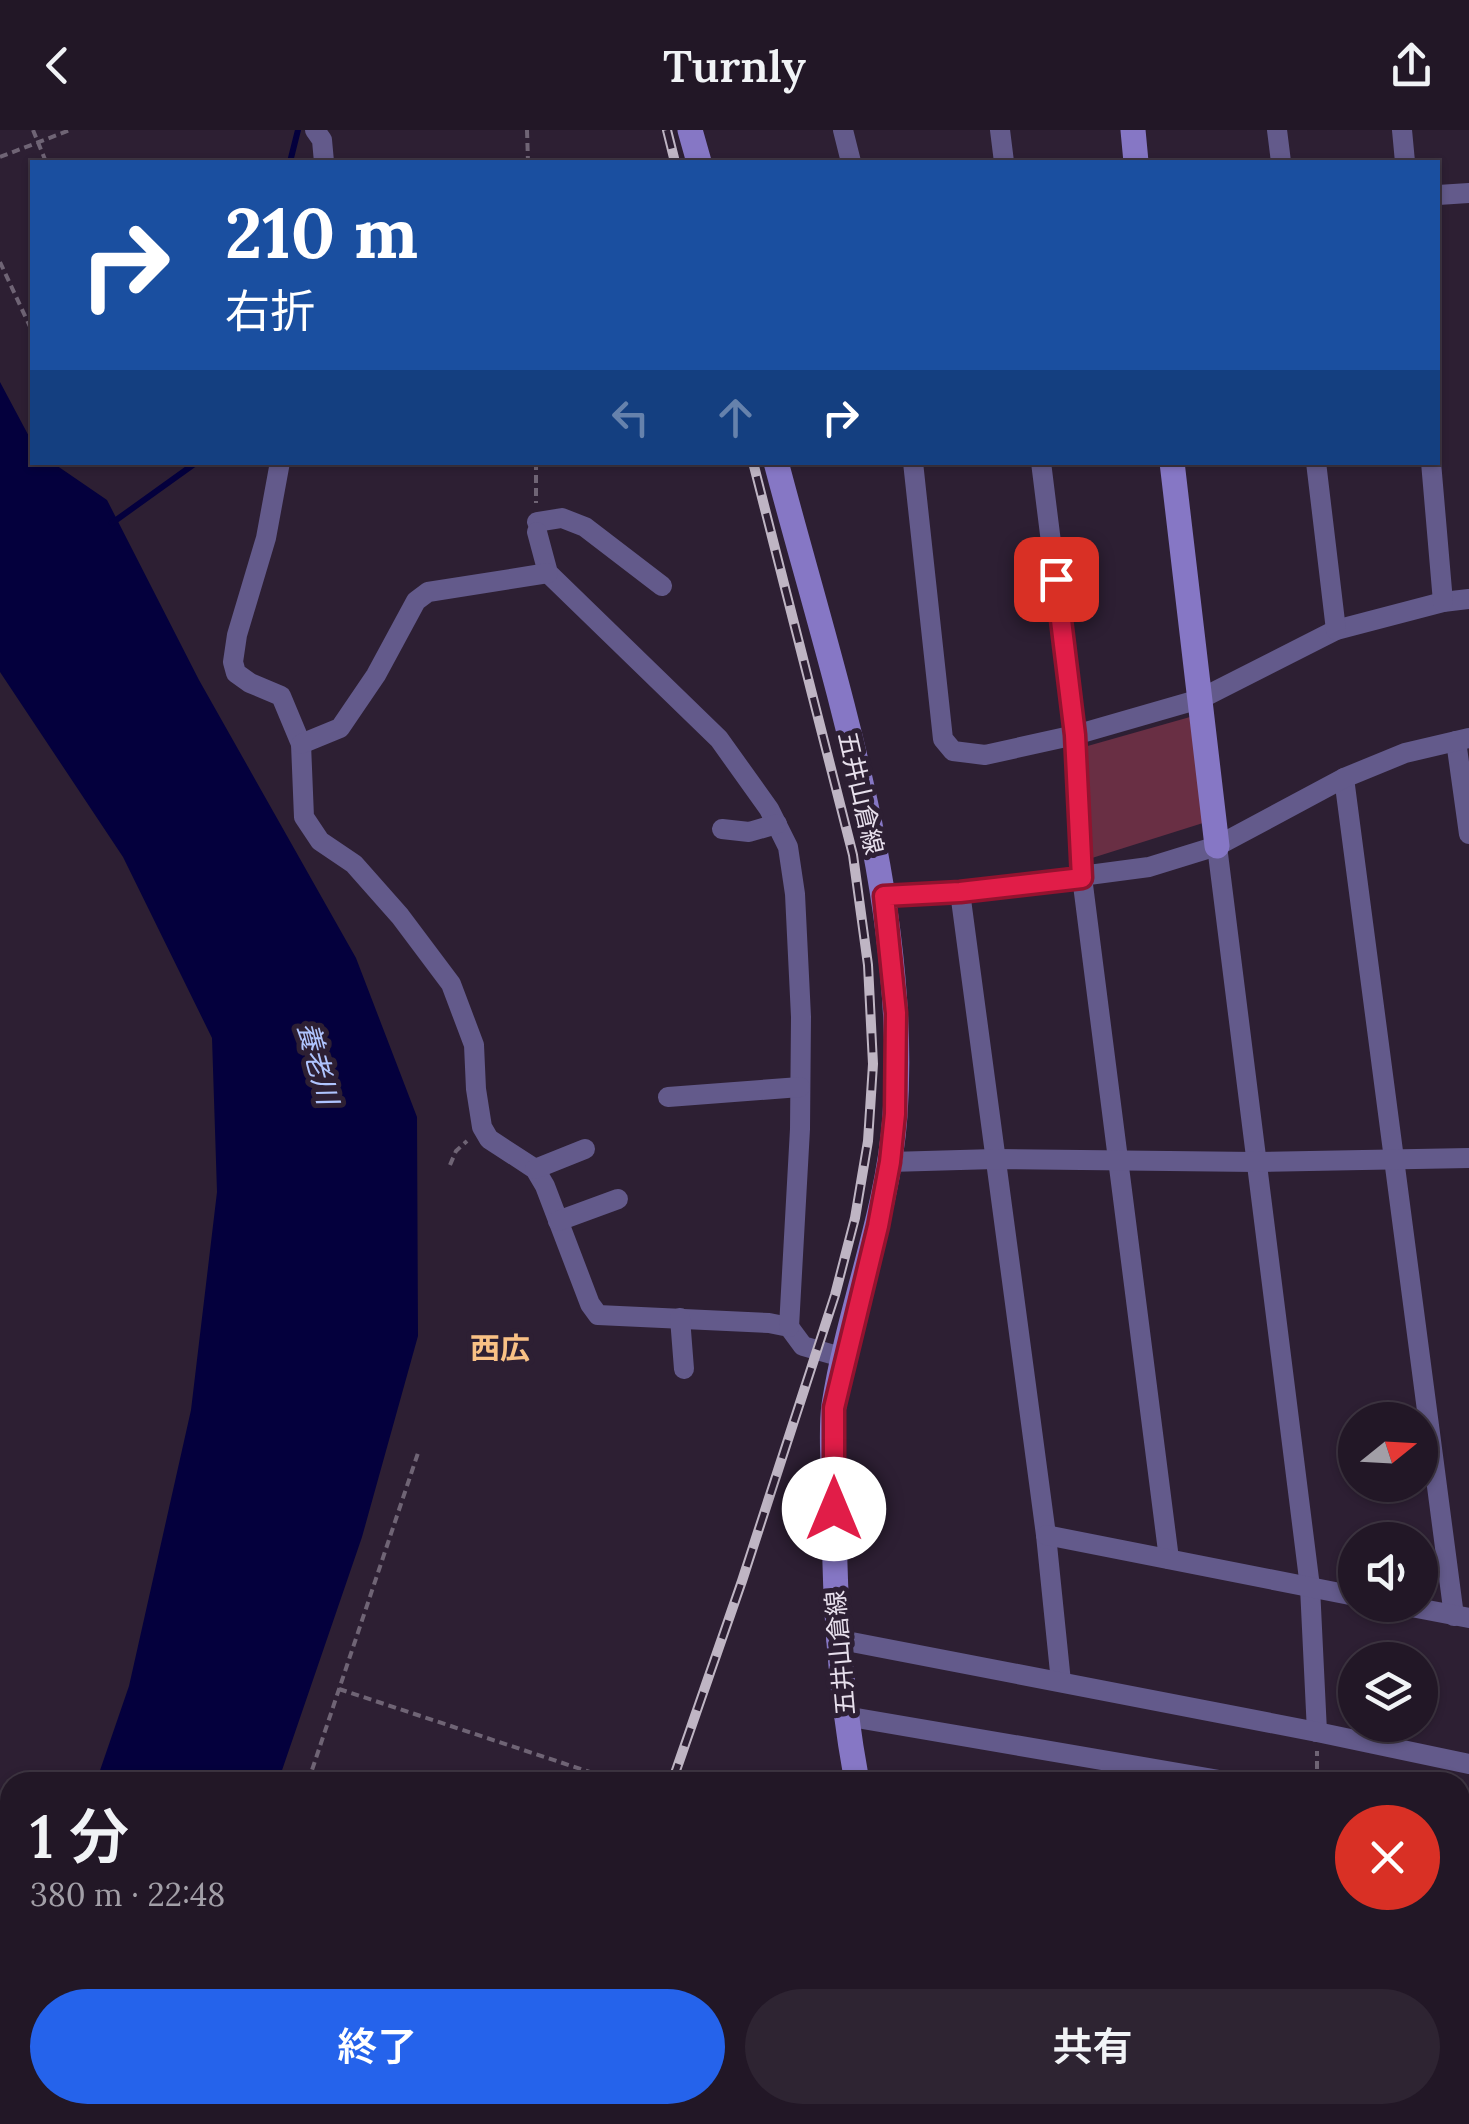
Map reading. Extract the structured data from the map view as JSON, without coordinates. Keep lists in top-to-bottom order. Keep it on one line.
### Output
{"streets":{"main road":["五井山倉線"]},"districts":["西広"],"water":["養老川"],"north":"right","page":{"header":"Turnly","turn":["210 m","右折"],"heading":["1 分","380 m · 22:48"],"buttons":["終了","共有"]}}
